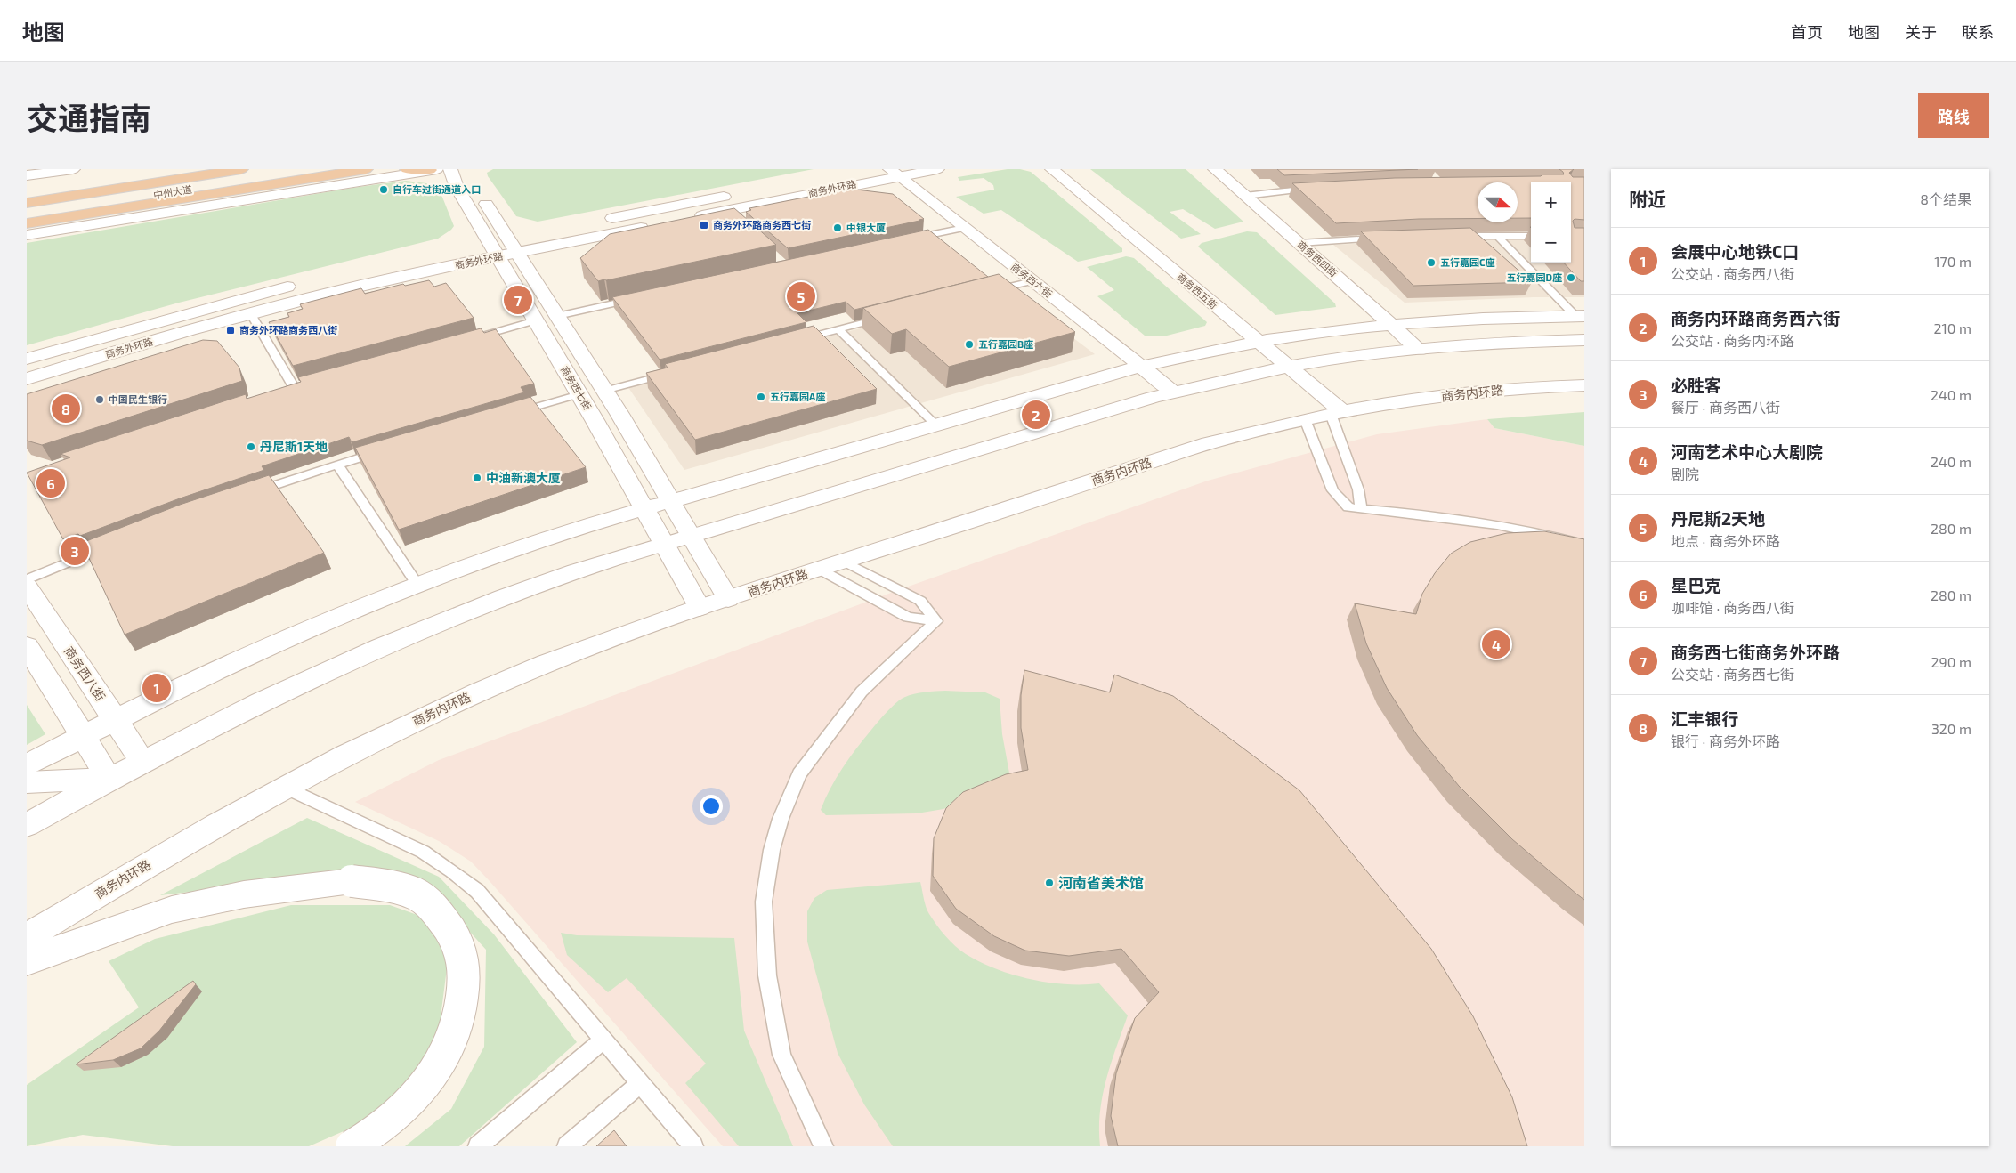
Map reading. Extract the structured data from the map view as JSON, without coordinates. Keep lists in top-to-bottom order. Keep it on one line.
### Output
{"streets":{"highway":["中州大道"],"street":["商务外环路","商务西四街","商务西六街","商务西五街","商务西七街","商务内环路","商务西八街"]},"crossings":[["商务外环路","商务西六街"],["商务外环路","商务西七街"],["商务西五街","商务内环路"],["商务西七街","商务内环路"]],"places":{"other":["自行车过街通道入口","中银大厦","五行嘉园C座","五行嘉园D座","五行嘉园B座","五行嘉园A座","中国民生银行","丹尼斯1天地","中油新澳大厦","河南省美术馆"],"transit":["商务外环路商务西七街","商务外环路商务西八街"]},"north":"right","page":{"header":"地图","nav":["首页","地图","关于","联系"],"title":"交通指南","buttons":"路线","heading":["附近","8个结果"],"map_buttons":["+","−"],"list":[{"mark":"1","name":"会展中心地铁C口","note":"公交站 · 商务西八街","value":"170 m"},{"mark":"2","name":"商务内环路商务西六街","note":"公交站 · 商务内环路","value":"210 m"},{"mark":"3","name":"必胜客","note":"餐厅 · 商务西八街","value":"240 m"},{"mark":"4","name":"河南艺术中心大剧院","note":"剧院","value":"240 m"},{"mark":"5","name":"丹尼斯2天地","note":"地点 · 商务外环路","value":"280 m"},{"mark":"6","name":"星巴克","note":"咖啡馆 · 商务西八街","value":"280 m"},{"mark":"7","name":"商务西七街商务外环路","note":"公交站 · 商务西七街","value":"290 m"},{"mark":"8","name":"汇丰银行","note":"银行 · 商务外环路","value":"320 m"}],"pins":["5","7","8","2","6","3","4","1"]}}
